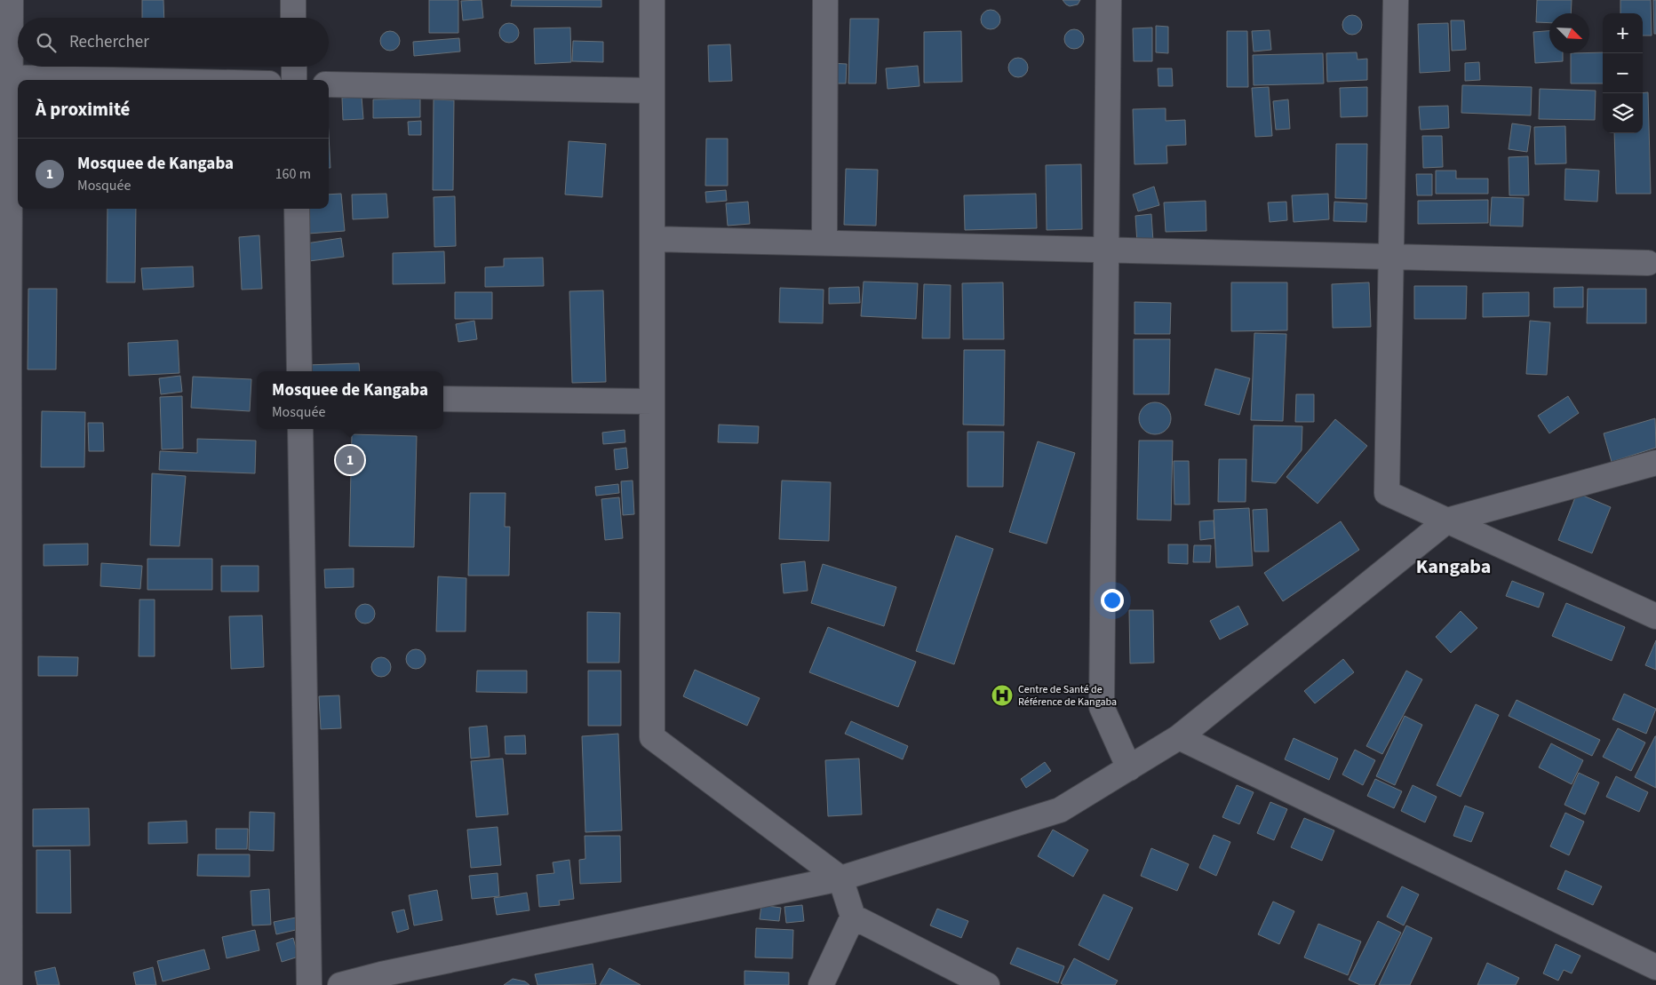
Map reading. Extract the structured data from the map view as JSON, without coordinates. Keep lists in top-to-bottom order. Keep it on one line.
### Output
{"districts":["Kangaba"],"places":{"hospital":["Centre de Santé de Référence de Kangaba"]},"north":"bottom right","page":{"map_buttons":["+","−"],"search":"Rechercher","heading":"À proximité","list":[{"mark":"1","name":"Mosquee de Kangaba","note":"Mosquée","value":"160 m"}],"popup":["Mosquee de Kangaba","Mosquée"],"pins":"1"}}
